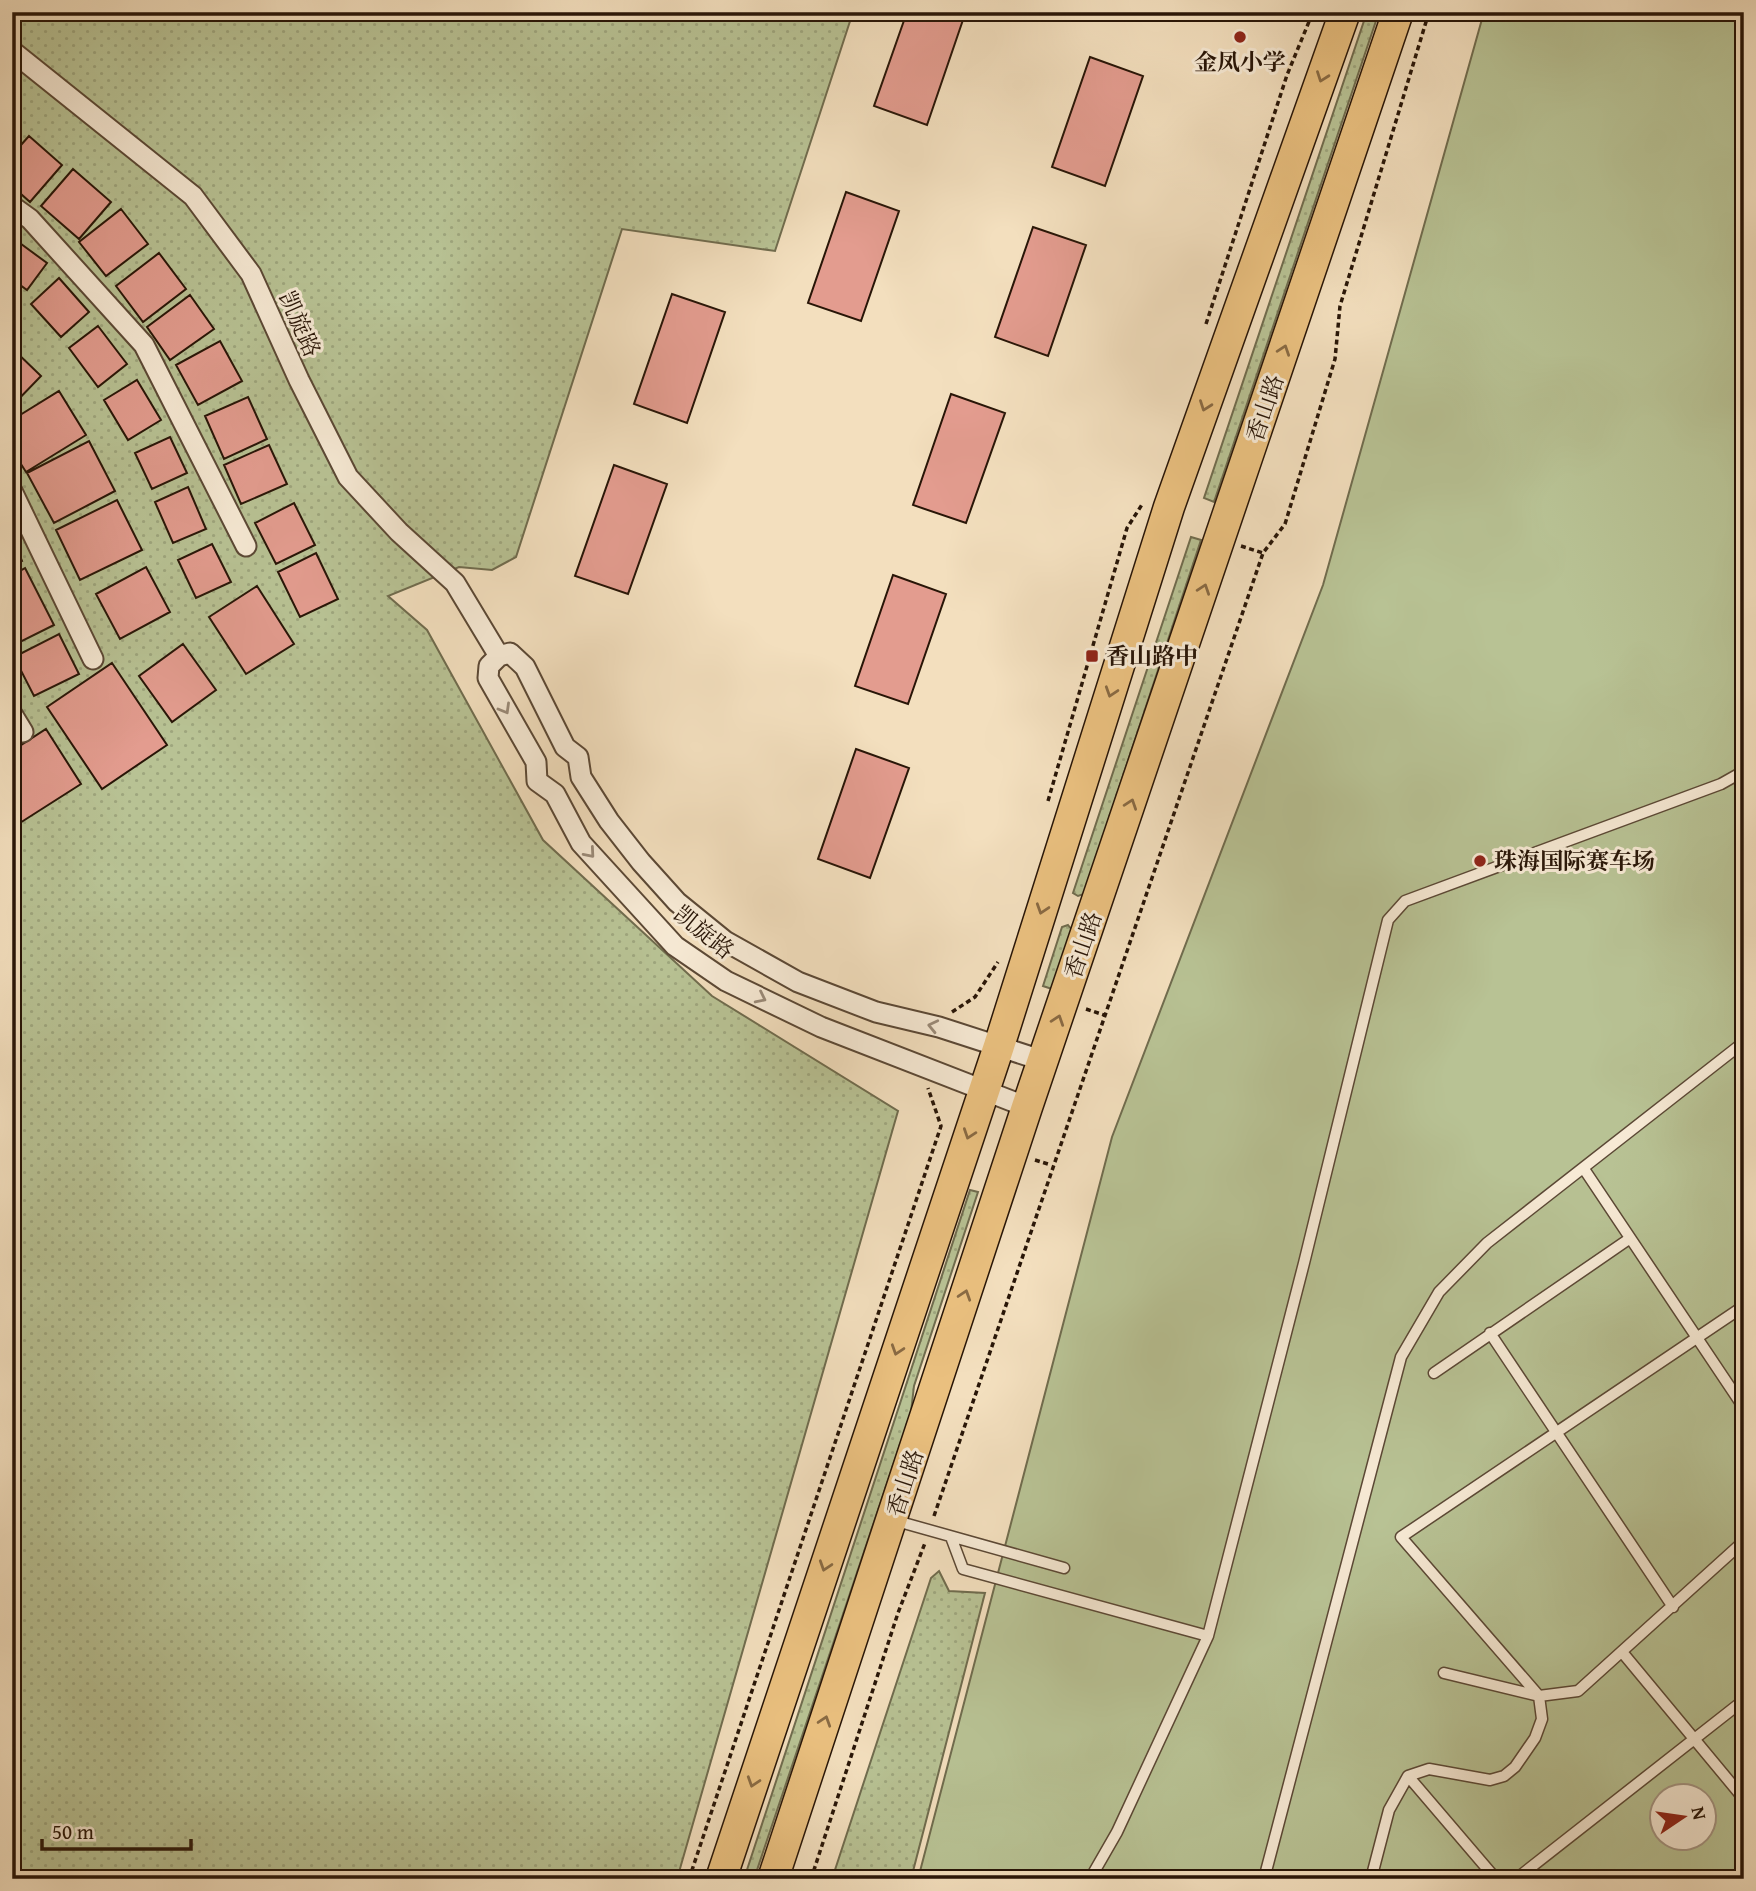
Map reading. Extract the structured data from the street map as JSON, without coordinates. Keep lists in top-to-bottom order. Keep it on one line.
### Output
{"streets":{"main road":["香山路"],"street":["凯旋路"]},"crossings":[["凯旋路","香山路"]],"places":{"other":["金凤小学","珠海国际赛车场"],"transit":["香山路中"]},"scale_bar":"50 m","north":"right"}
